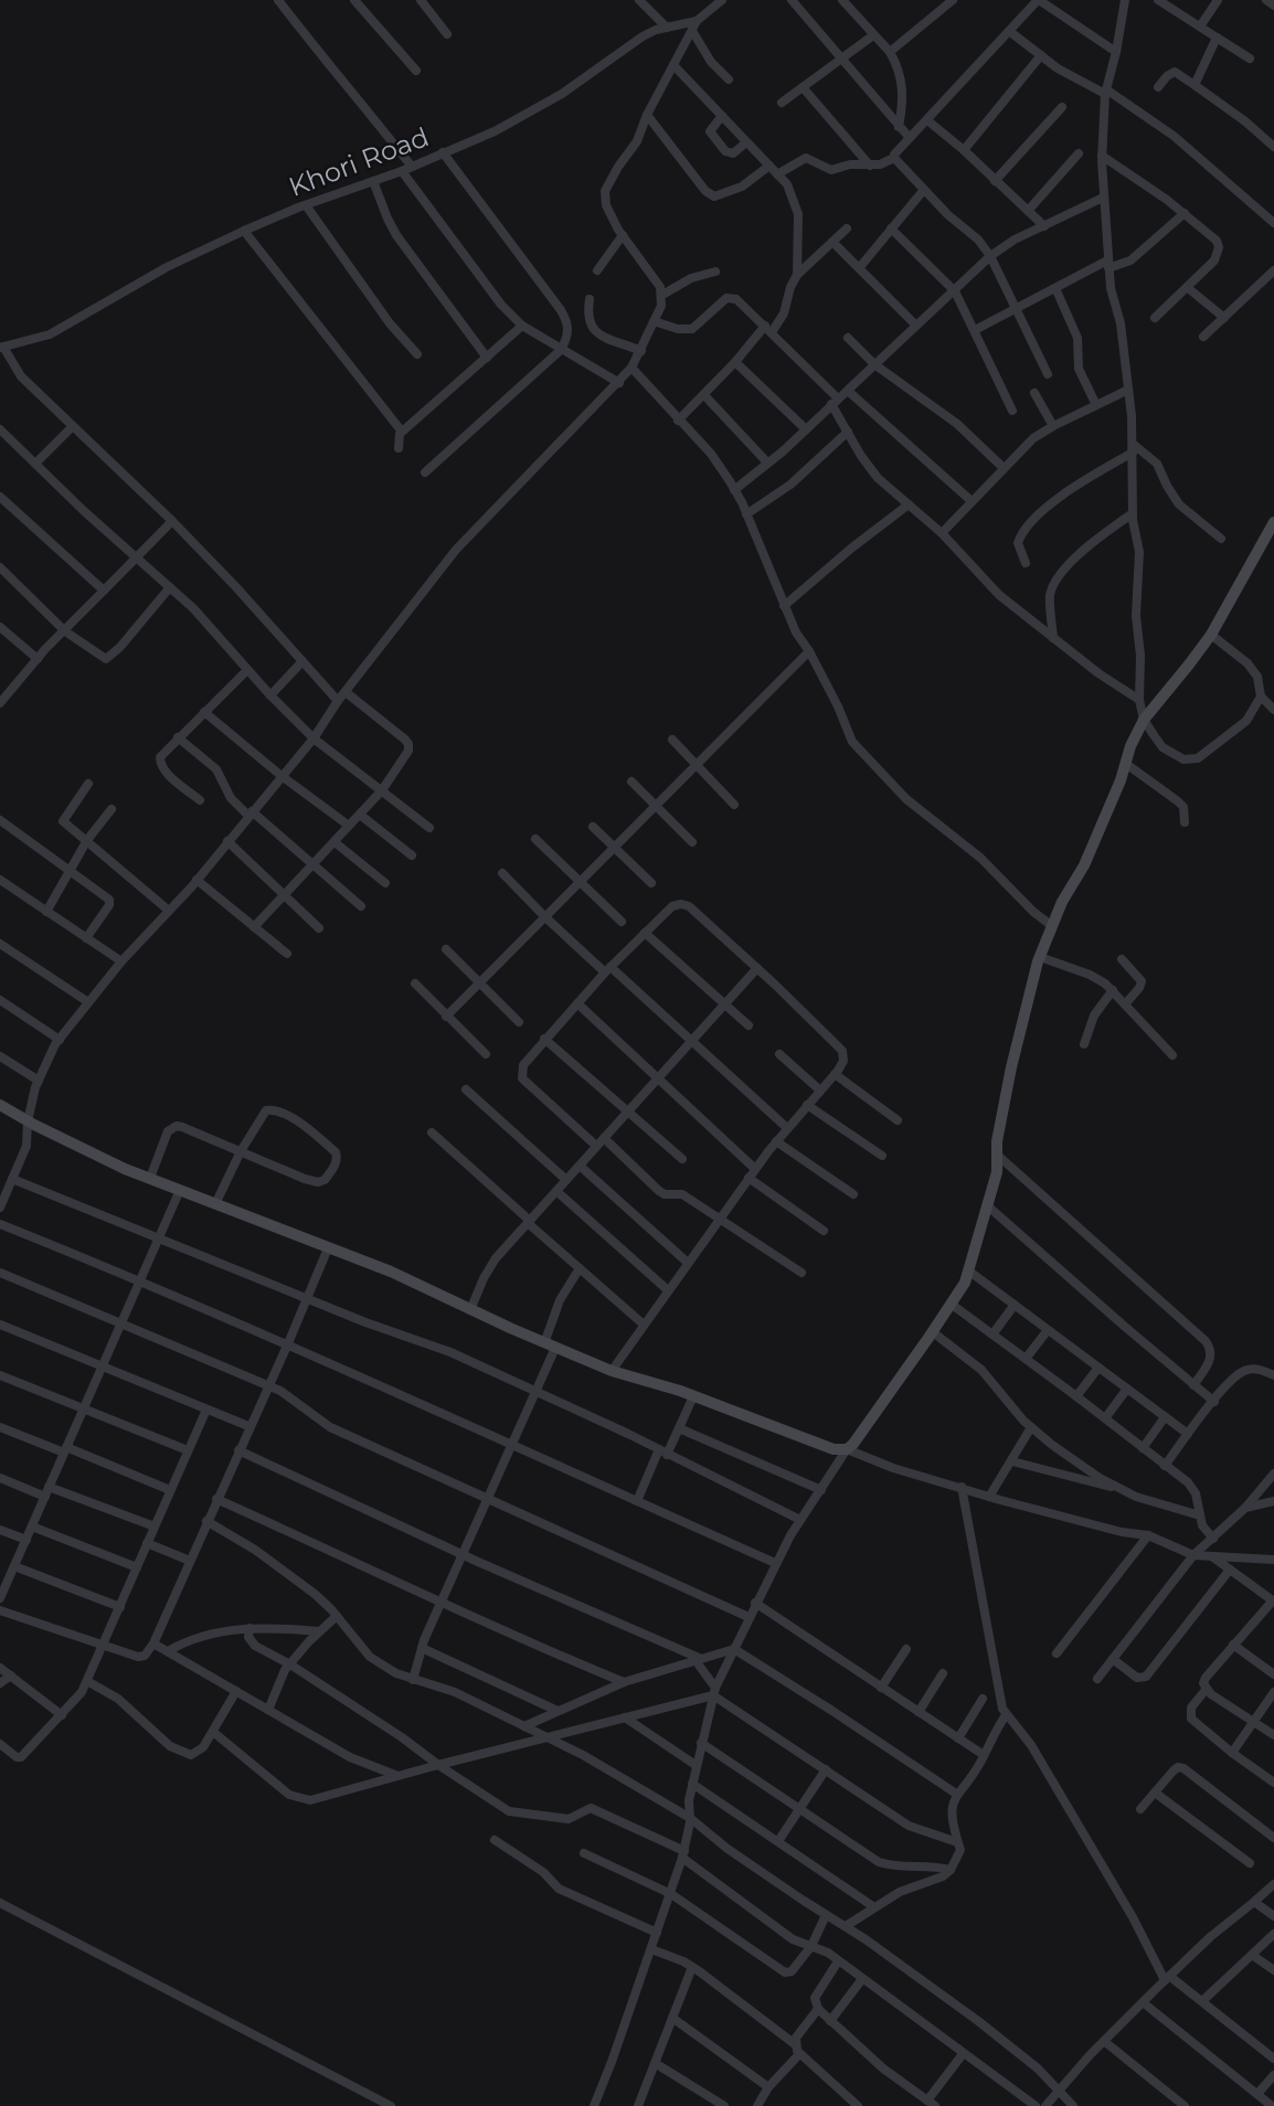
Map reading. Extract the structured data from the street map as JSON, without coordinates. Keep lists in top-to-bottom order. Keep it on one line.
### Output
{"streets":{"street":["Khori Road"]}}
